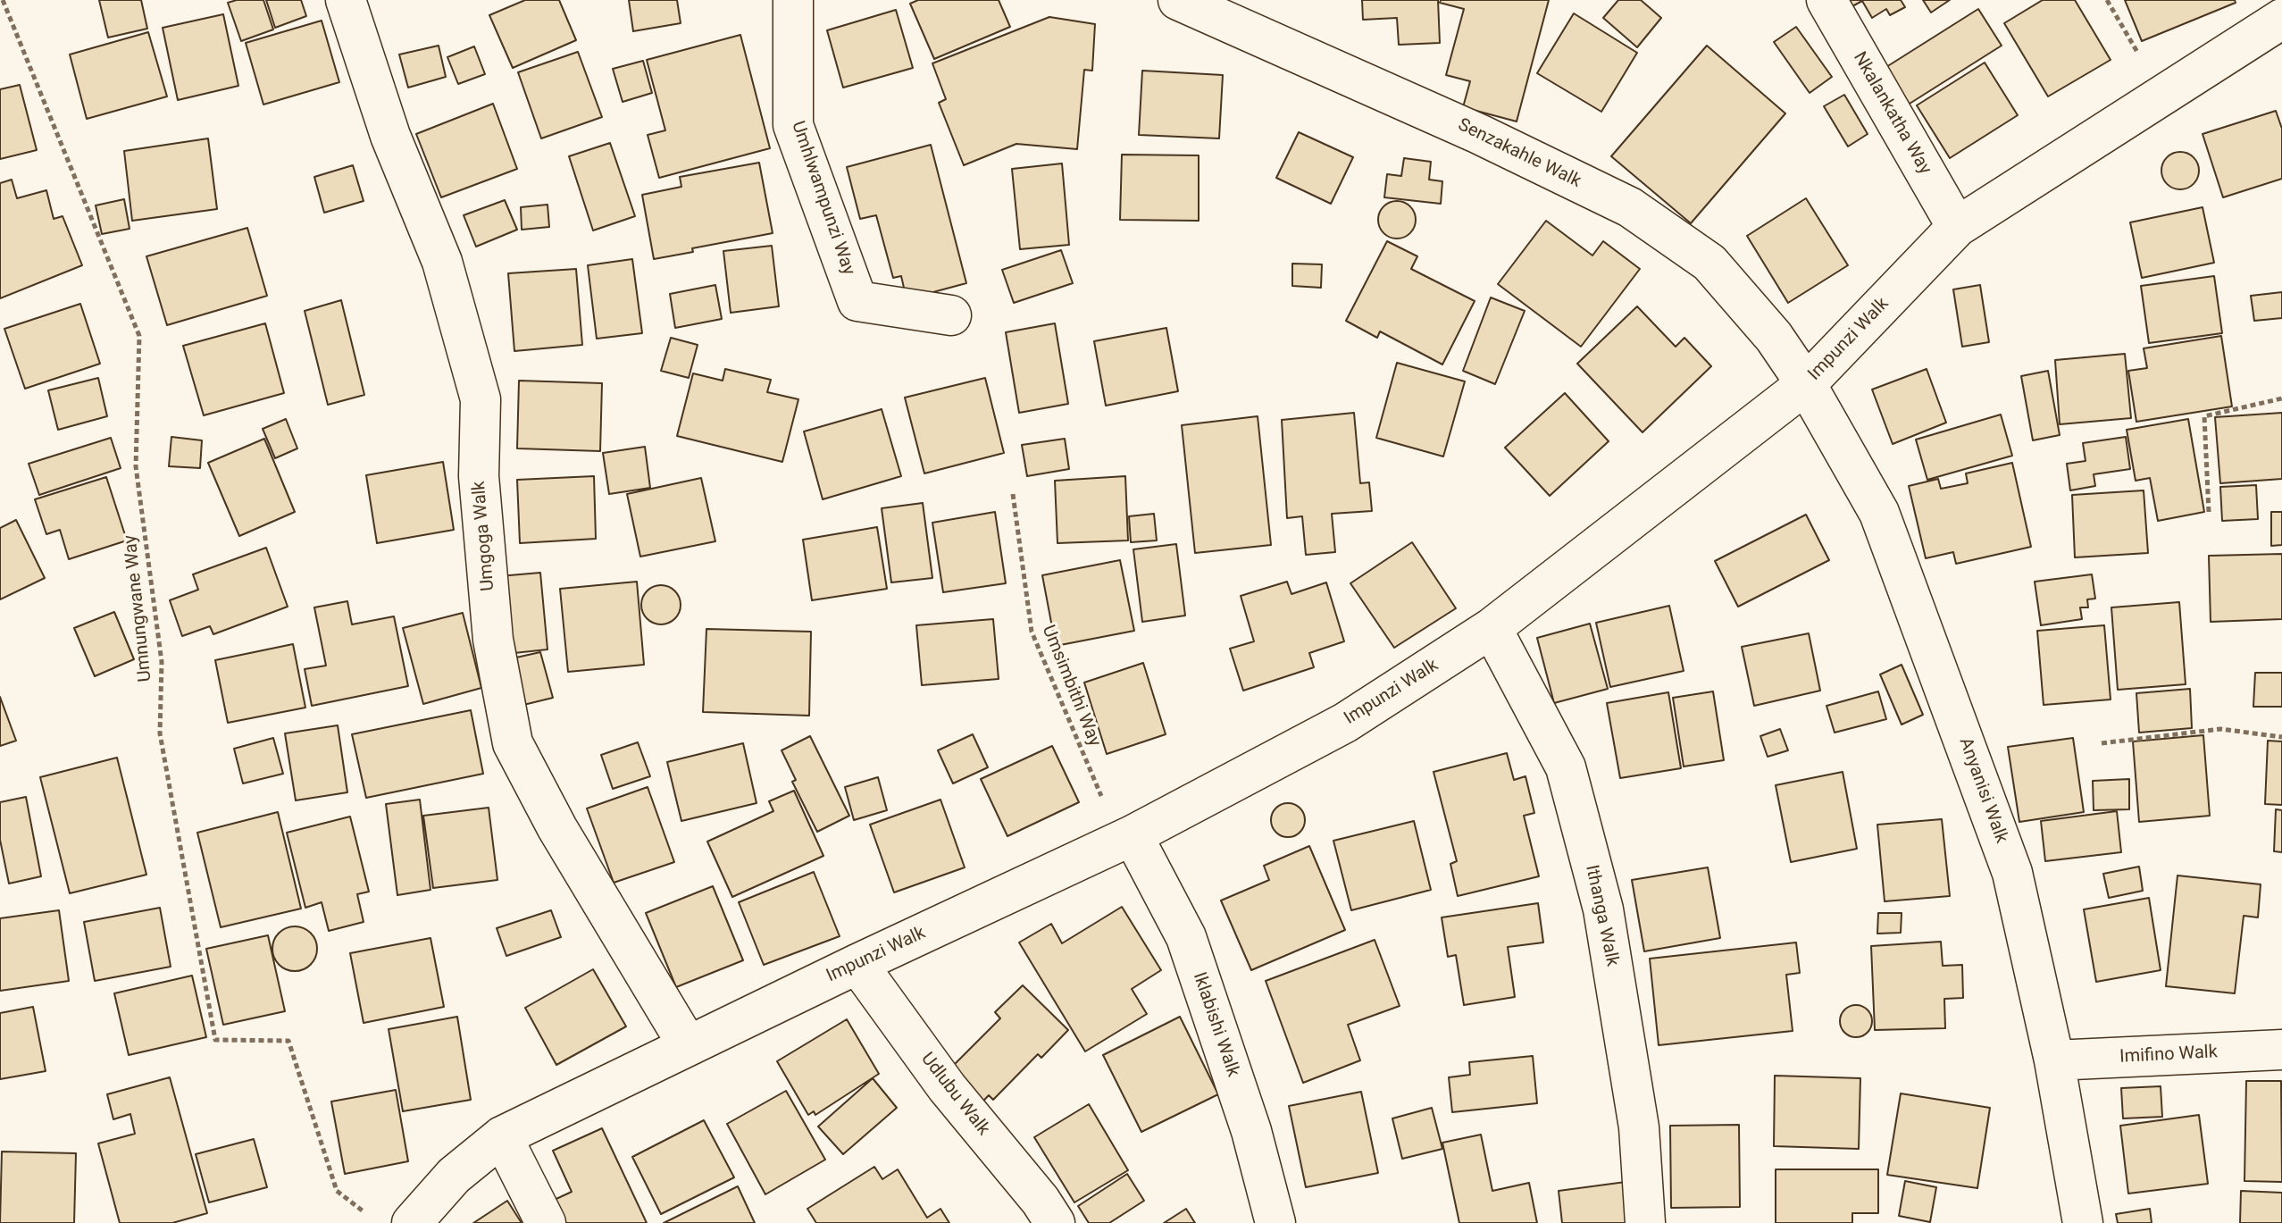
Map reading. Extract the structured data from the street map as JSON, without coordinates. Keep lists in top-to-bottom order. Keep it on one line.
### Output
{"streets":{"street":["Nkalankatha Way","Senzakahle Walk","Umhlwampunzi Way","Impunzi Walk","Umgoga Walk","Anyanisi Walk","Ithanga Walk","Iklabishi Walk","Imifino Walk","Udlubu Walk"],"path":["Umnungwane Way","Umsimbithi Way"]},"crossings":[["Nkalankatha Way","Impunzi Walk"],["Senzakahle Walk","Impunzi Walk"],["Senzakahle Walk","Anyanisi Walk"],["Impunzi Walk","Umgoga Walk"],["Impunzi Walk","Umsimbithi Way"],["Impunzi Walk","Anyanisi Walk"],["Impunzi Walk","Ithanga Walk"],["Impunzi Walk","Iklabishi Walk"],["Impunzi Walk","Udlubu Walk"],["Umsimbithi Way","Iklabishi Walk"],["Anyanisi Walk","Imifino Walk"]]}
